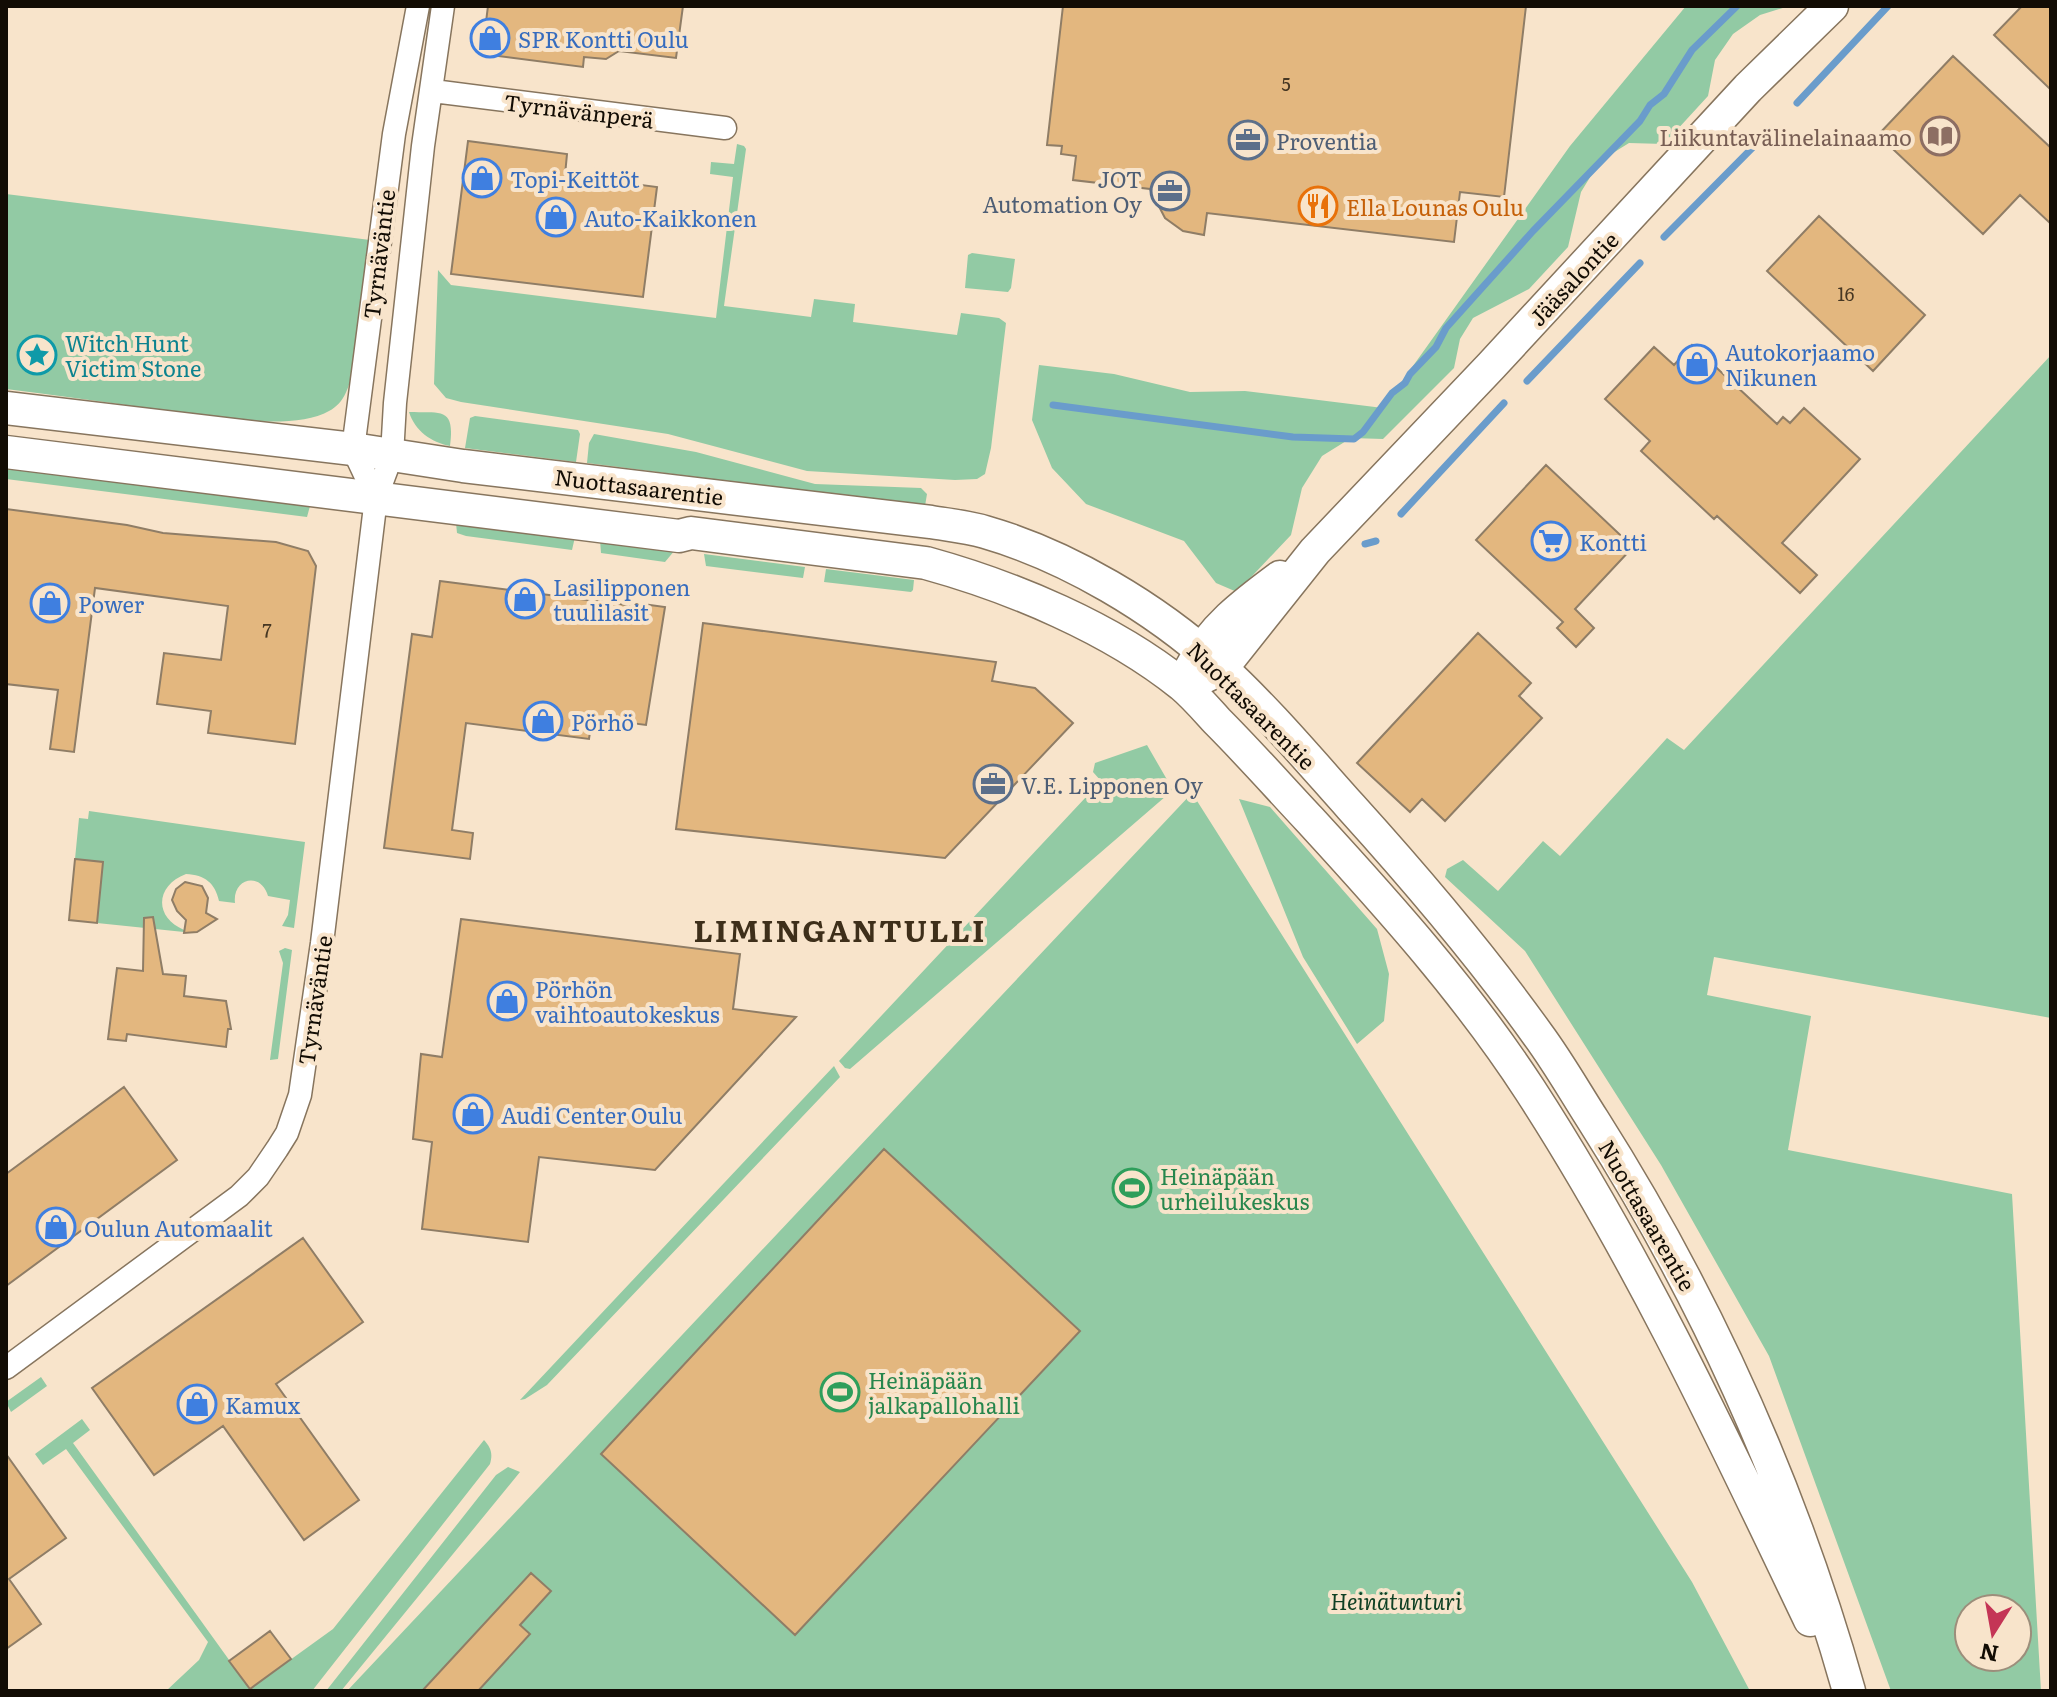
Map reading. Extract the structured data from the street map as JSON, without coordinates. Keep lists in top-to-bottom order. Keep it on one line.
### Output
{"streets":{"main road":["Jääsalontie","Nuottasaarentie"],"street":["Tyrnävänperä","Tyrnäväntie"]},"crossings":[["Tyrnävänperä","Tyrnäväntie"],["Tyrnäväntie","Nuottasaarentie"],["Jääsalontie","Nuottasaarentie"]],"districts":["LIMINGANTULLI"],"parks":["Heinätunturi"],"places":{"shop":["SPR Kontti Oulu","Topi-Keittöt","Auto-Kaikkonen","Autokorjaamo Nikunen","Lasilipponen tuulilasit","Power","Pörhö","Pörhön vaihtoautokeskus","Audi Center Oulu","Oulun Automaalit","Kamux"],"library":["Liikuntavälinelainaamo"],"office":["Proventia","JOT Automation Oy","V.E. Lipponen Oy"],"restaurant":["Ella Lounas Oulu"],"place":["Witch Hunt Victim Stone"],"supermarket":["Kontti"],"sports":["Heinäpään urheilukeskus","Heinäpään jalkapallohalli"]},"house_numbers":["5","16","7"],"north":"bottom"}
